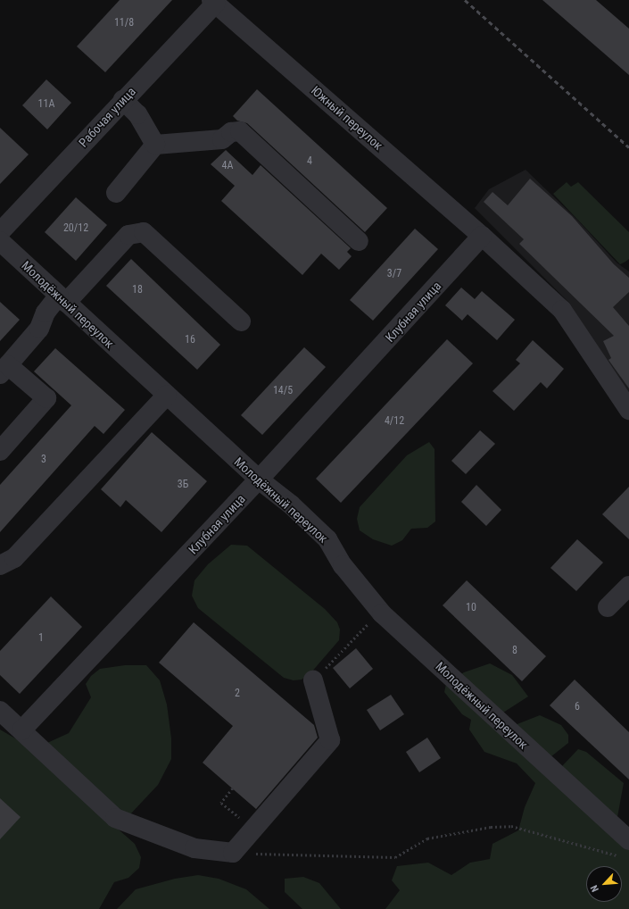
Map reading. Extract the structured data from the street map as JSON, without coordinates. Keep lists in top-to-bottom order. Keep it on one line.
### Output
{"streets":{"street":["Рабочая улица","Южный переулок","Молодёжный переулок","Клубная улица"]},"crossings":[["Рабочая улица","Южный переулок"],["Южный переулок","Клубная улица"],["Молодёжный переулок","Клубная улица"]],"house_numbers":["11/8","11А","4","4А","20/12","3/7","18","16","14/5","4/12","3","3Б","10","1","8","2","6"],"north":"bottom left"}
